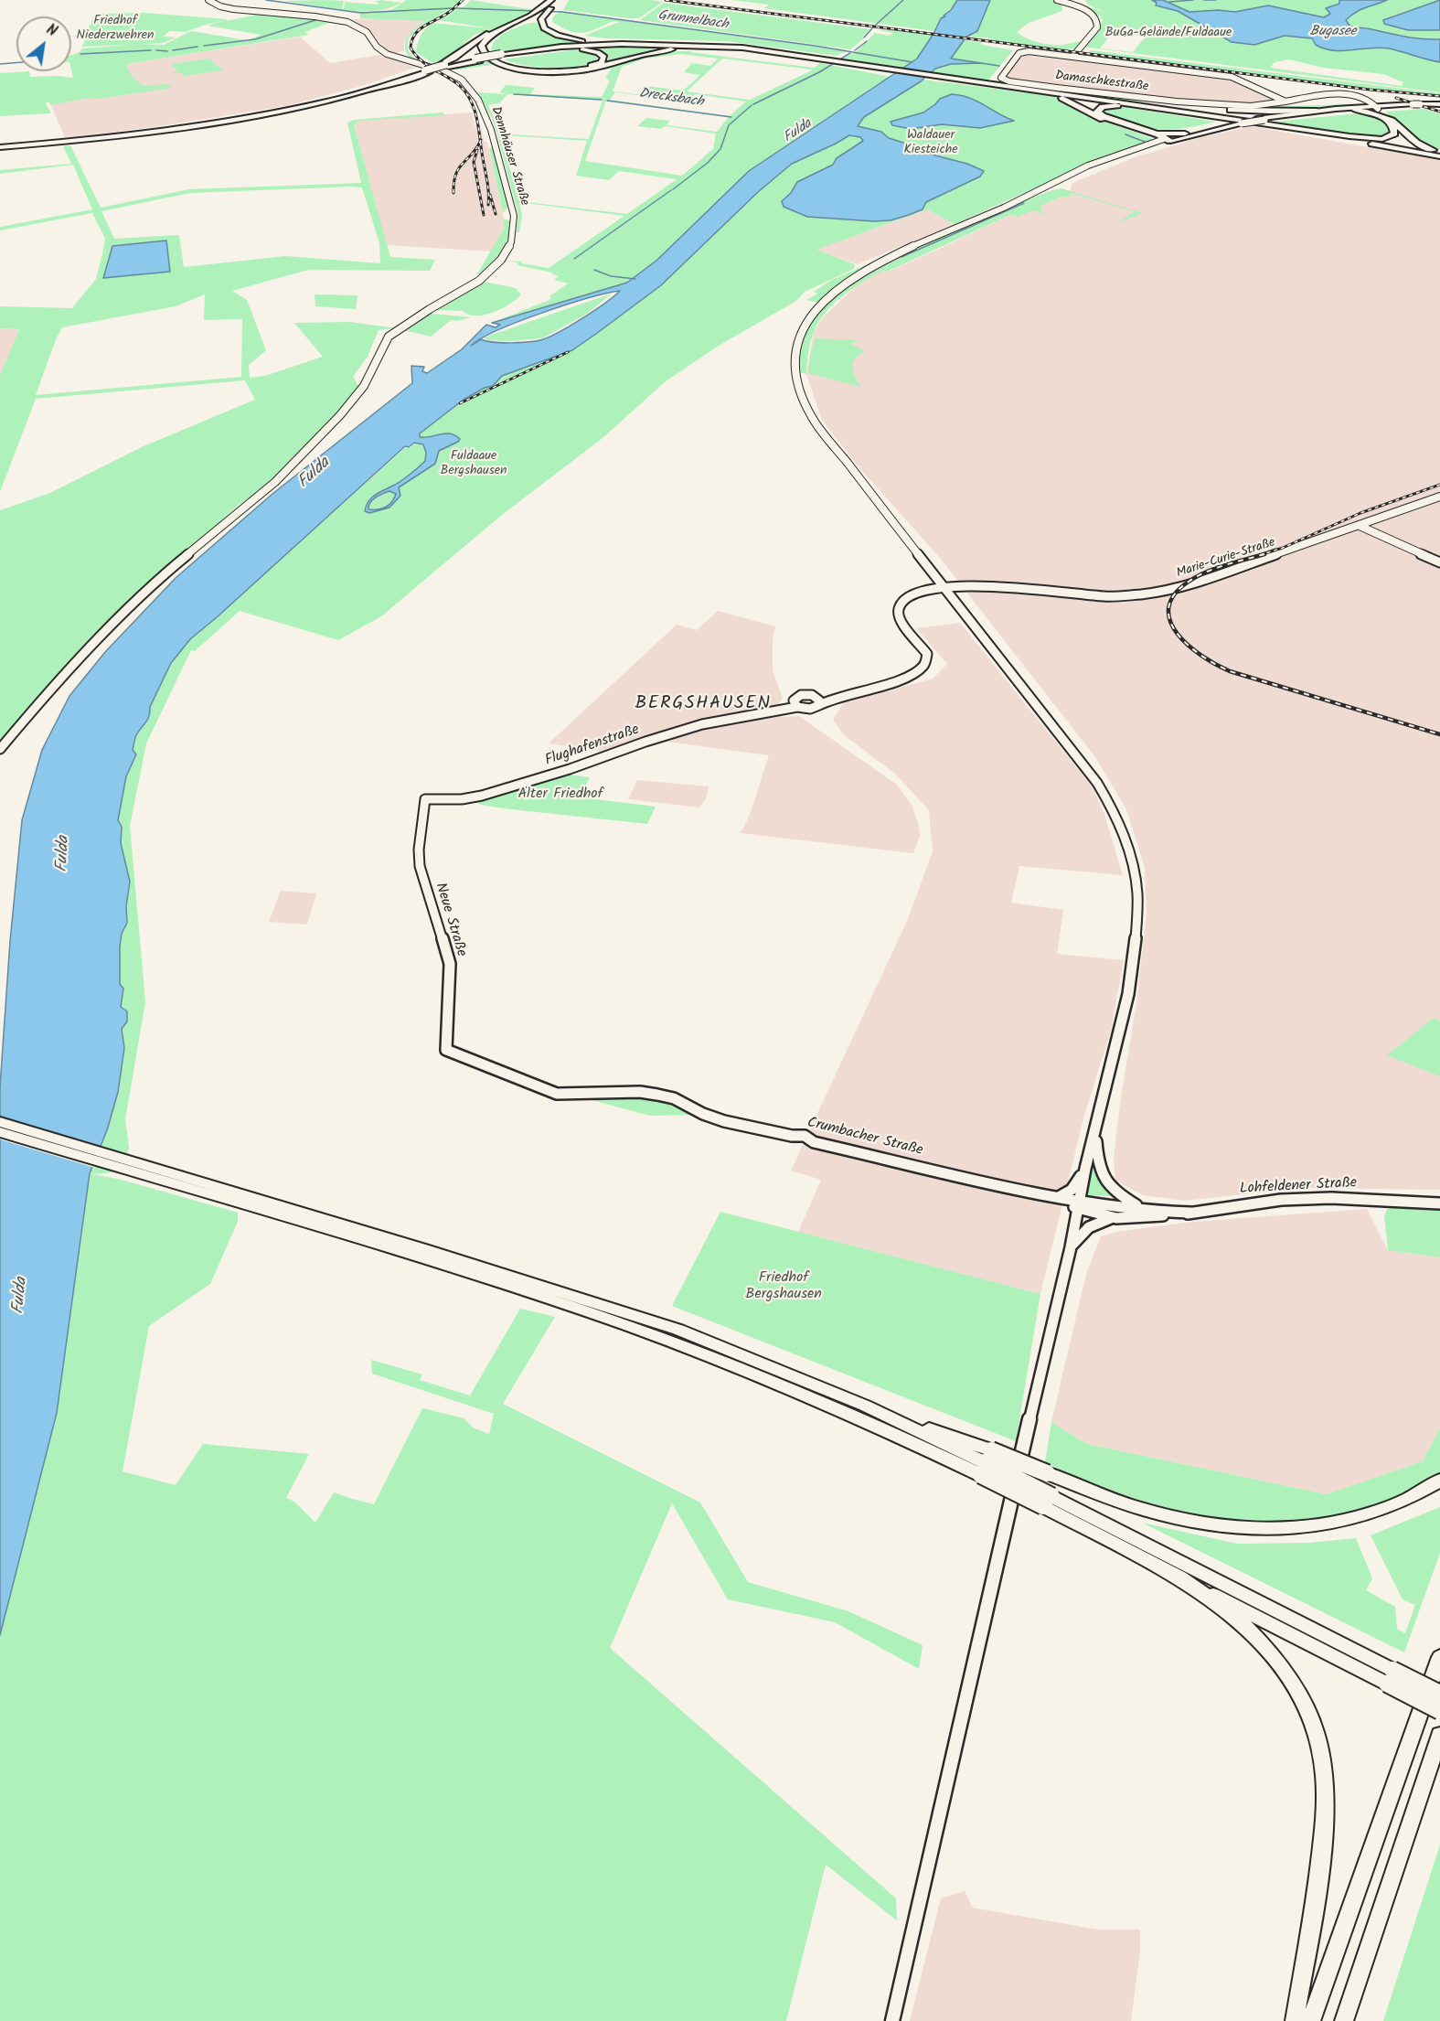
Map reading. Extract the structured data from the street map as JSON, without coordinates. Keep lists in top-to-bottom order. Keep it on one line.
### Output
{"streets":{"street":["Damaschkestraße","Dennhäuser Straße","Marie-Curie-Straße","Flughafenstraße","Neue Straße","Crumbacher Straße","Lohfeldener Straße"]},"crossings":[["Flughafenstraße","Neue Straße"],["Neue Straße","Crumbacher Straße"],["Crumbacher Straße","Lohfeldener Straße"]],"districts":["BERGSHAUSEN"],"water":["Grunnelbach","Bugasee","Drecksbach","Fulda"],"parks":["Friedhof Niederzwehren","BuGa-Gelände/Fuldaaue","Waldauer Kiesteiche","Fuldaaue Bergshausen","Alter Friedhof","Friedhof Bergshausen"],"north":"top right"}
